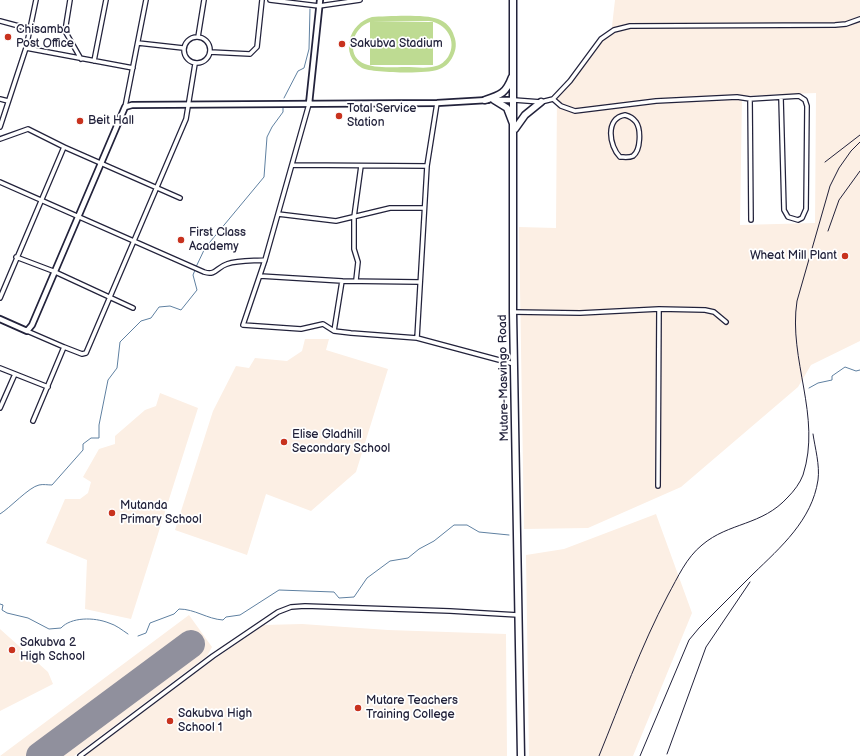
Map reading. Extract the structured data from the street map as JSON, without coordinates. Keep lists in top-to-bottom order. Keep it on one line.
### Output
{"streets":{"highway":["Mutare-Masvingo Road"]},"places":["Chisamba Post Office","Sakubva Stadium","Total Service Station","Beit Hall","First Class Academy","Wheat Mill Plant","Elise Gladhill Secondary School","Mutanda Primary School","Sakubva 2 High School","Mutare Teachers Training College","Sakubva High School 1"]}
